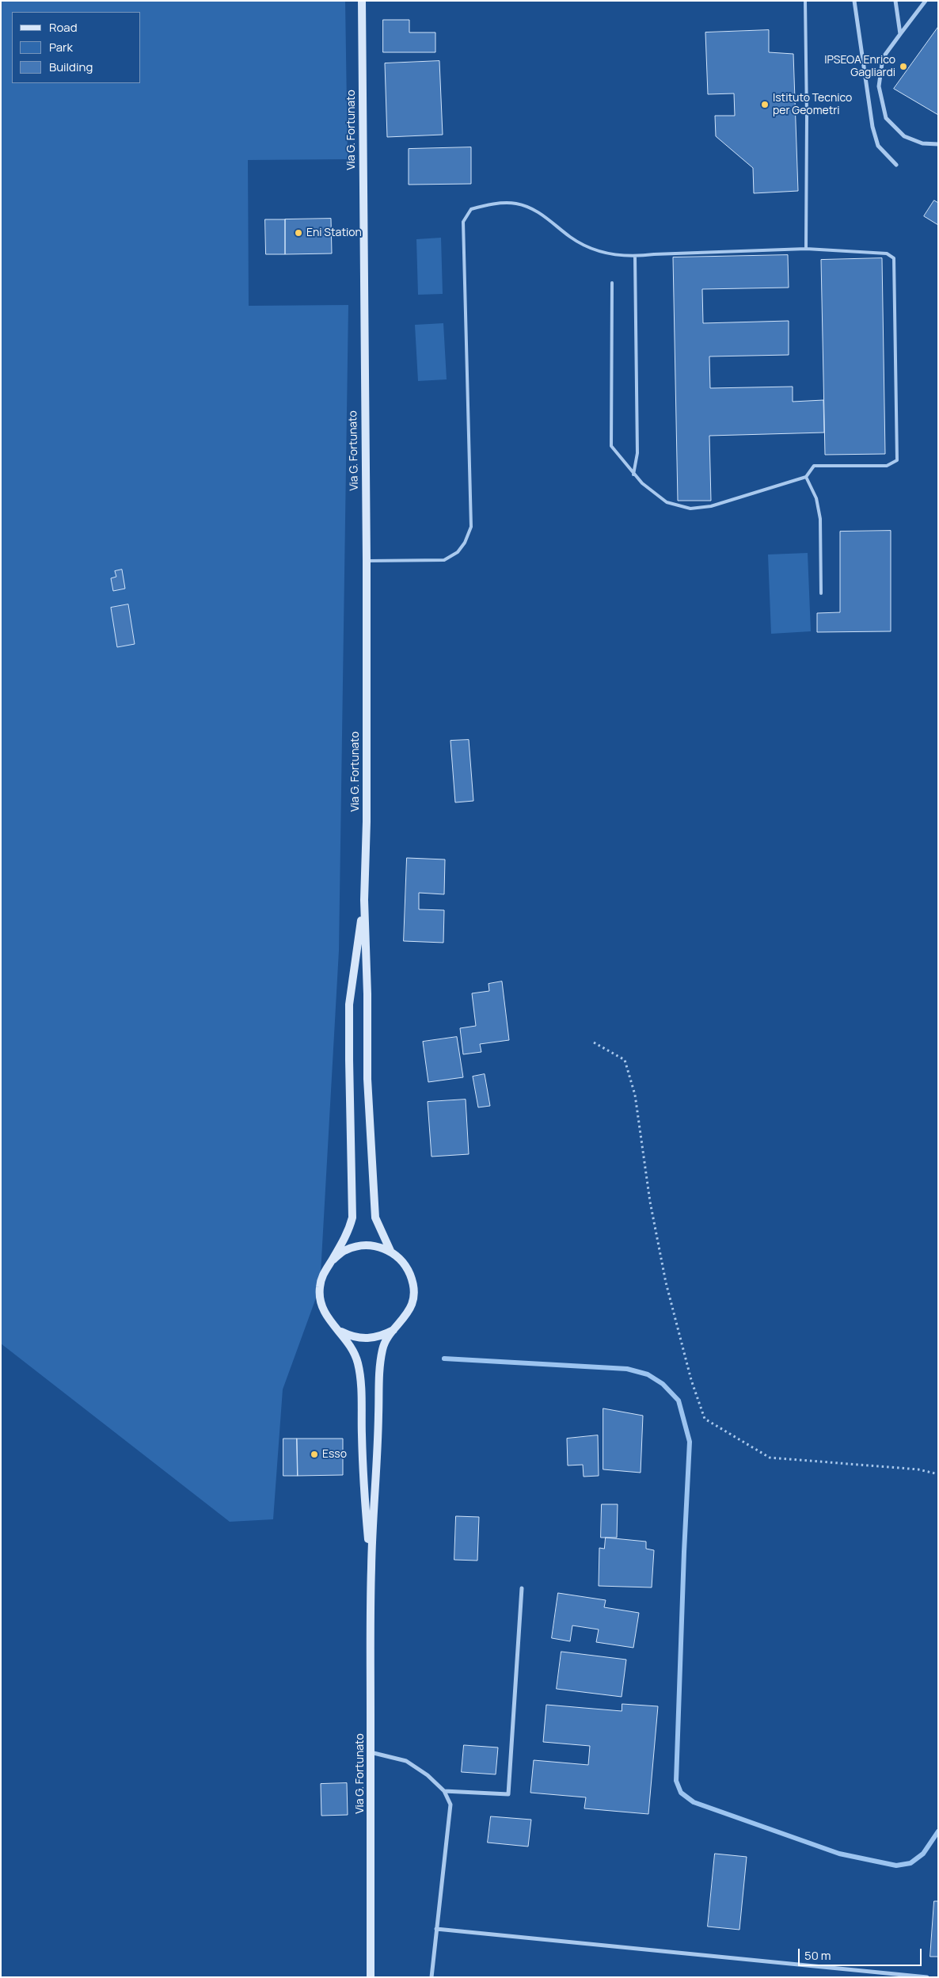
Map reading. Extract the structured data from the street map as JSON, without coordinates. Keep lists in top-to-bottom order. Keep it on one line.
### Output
{"streets":{"main road":["Via G. Fortunato"]},"places":["IPSEOA Enrico Gagliardi","Istituto Tecnico per Geometri","Eni Station","Esso"],"legend":["Road","Park","Building"],"scale_bar":"50 m"}
